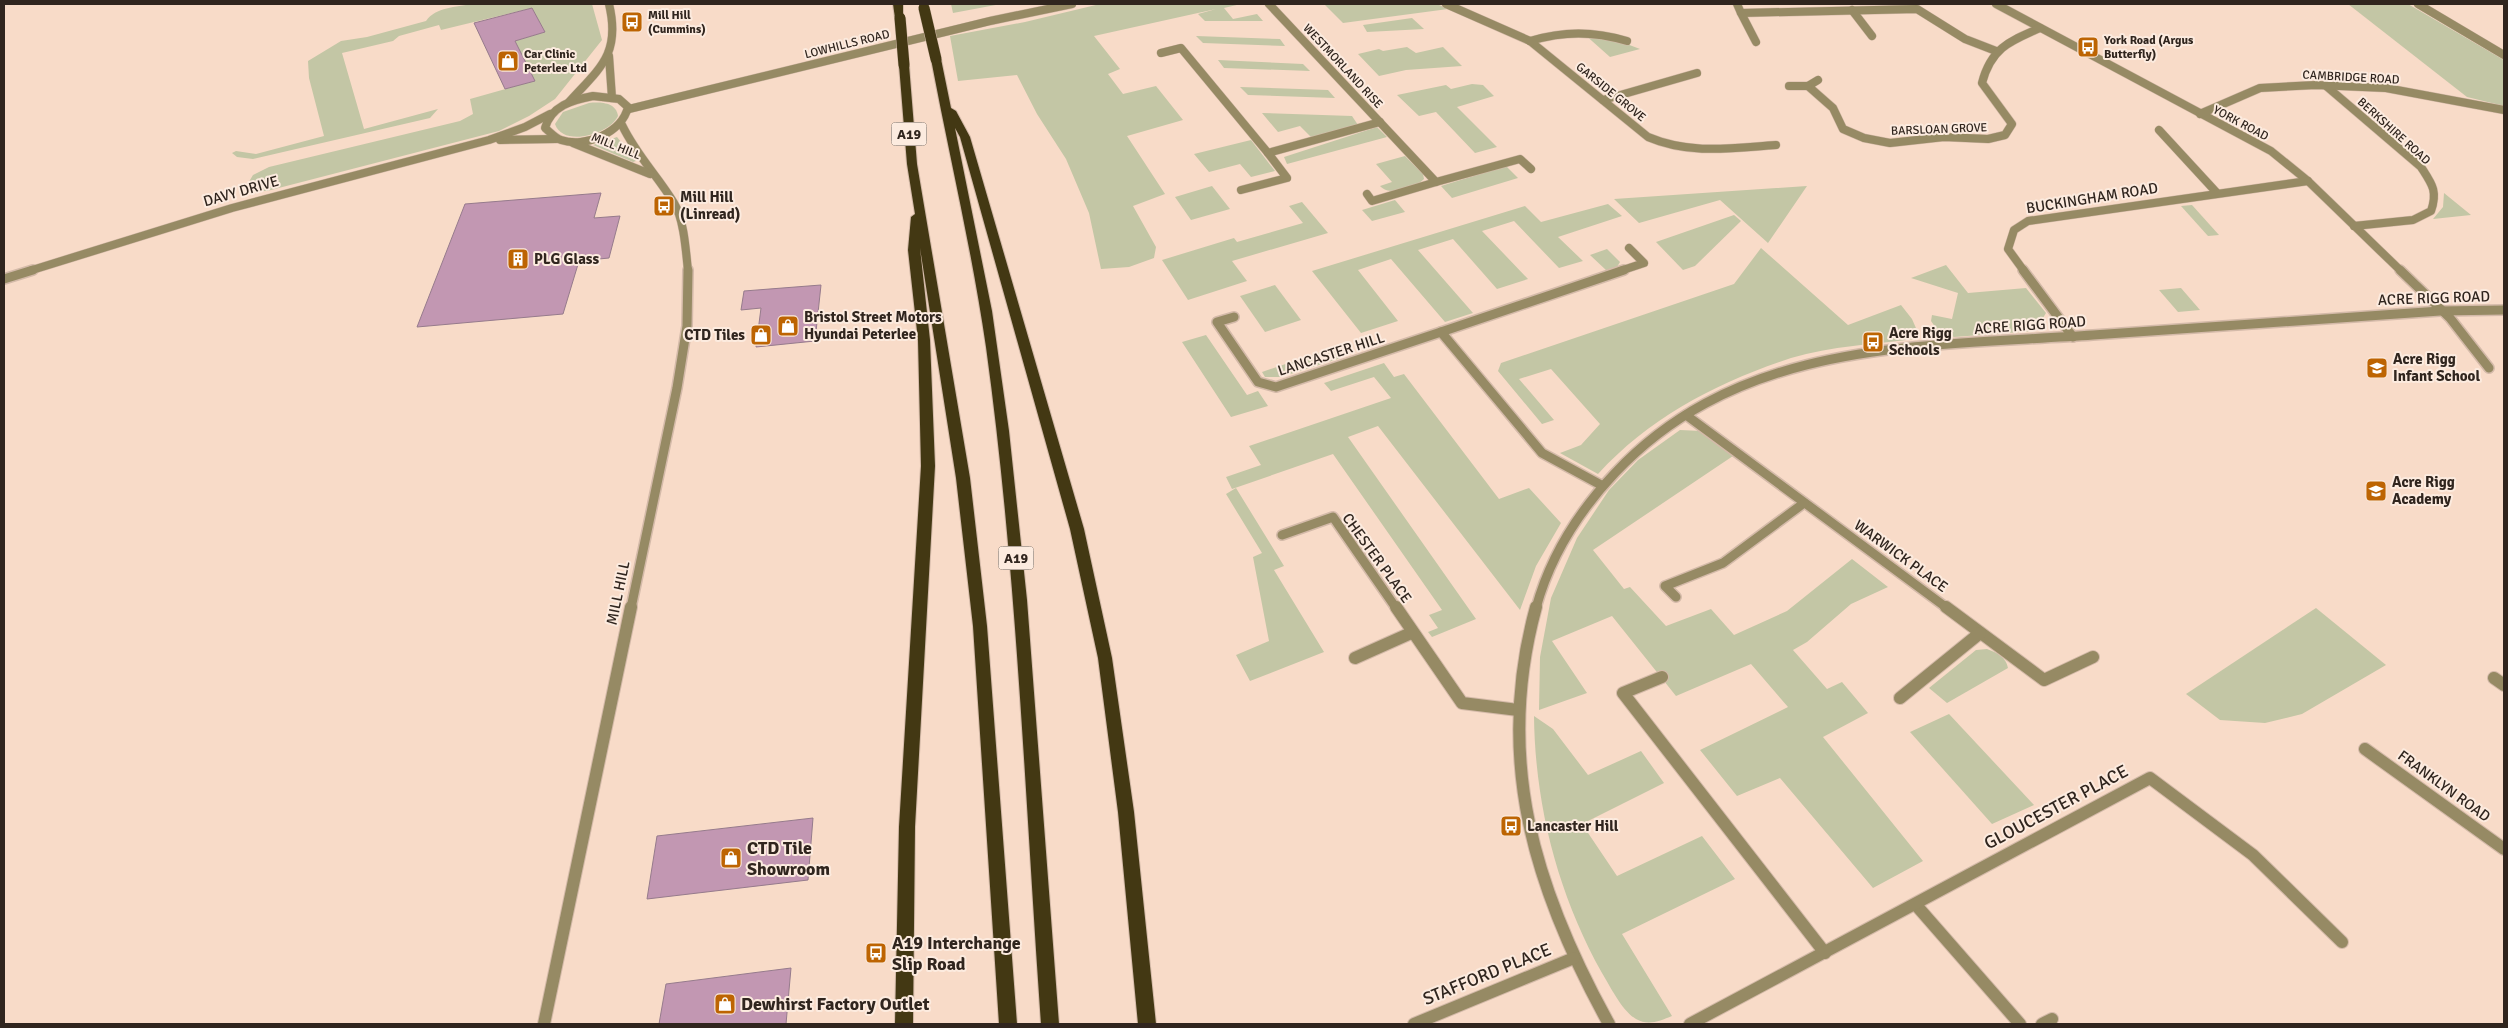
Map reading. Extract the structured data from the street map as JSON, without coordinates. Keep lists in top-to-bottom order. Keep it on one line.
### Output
{"streets":{"highway":["A19"],"street":["LOWHILLS ROAD","WESTMORLAND RISE","CAMBRIDGE ROAD","GARSIDE GROVE","YORK ROAD","BARSLOAN GROVE","BERKSHIRE ROAD","MILL HILL","DAVY DRIVE","BUCKINGHAM ROAD","ACRE RIGG ROAD","LANCASTER HILL","WARWICK PLACE","CHESTER PLACE","FRANKLYN ROAD","GLOUCESTER PLACE","STAFFORD PLACE"]},"crossings":[["CAMBRIDGE ROAD","YORK ROAD"],["CAMBRIDGE ROAD","BERKSHIRE ROAD"],["YORK ROAD","BERKSHIRE ROAD"],["YORK ROAD","BUCKINGHAM ROAD"],["YORK ROAD","ACRE RIGG ROAD"],["MILL HILL","DAVY DRIVE"],["BUCKINGHAM ROAD","ACRE RIGG ROAD"],["ACRE RIGG ROAD","WARWICK PLACE"],["ACRE RIGG ROAD","CHESTER PLACE"],["ACRE RIGG ROAD","STAFFORD PLACE"]],"places":{"bus stop":["Mill Hill (Cummins)","York Road (Argus Butterfly)","Mill Hill (Linread)","Acre Rigg Schools","Lancaster Hill","A19 Interchange Slip Road"],"shop":["Car Clinic Peterlee Ltd","Bristol Street Motors Hyundai Peterlee","CTD Tiles","CTD Tile Showroom","Dewhirst Factory Outlet"],"building":["PLG Glass"],"school or university":["Acre Rigg Infant School","Acre Rigg Academy"]}}
